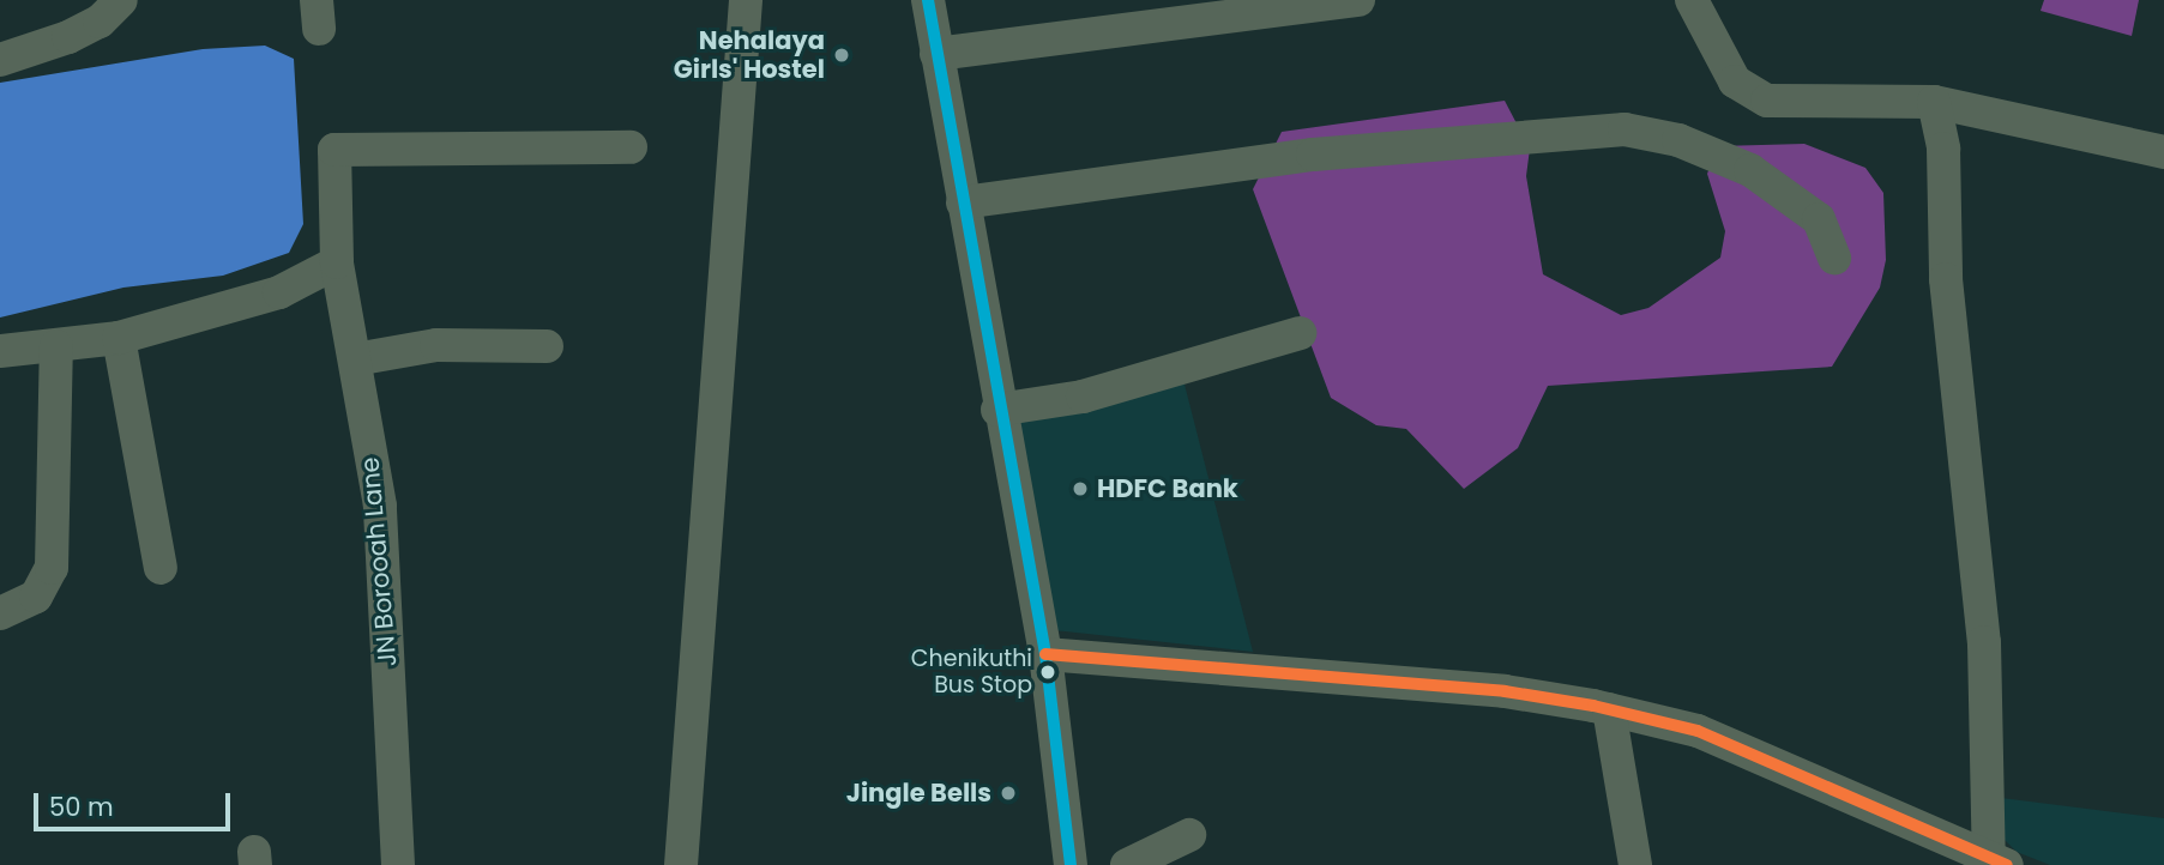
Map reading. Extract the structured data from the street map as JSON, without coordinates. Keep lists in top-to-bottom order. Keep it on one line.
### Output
{"streets":{"street":["JN Borooah Lane"]},"places":["Nehalaya Girls' Hostel","HDFC Bank","Chenikuthi Bus Stop","Jingle Bells"],"scale_bar":"50 m"}
